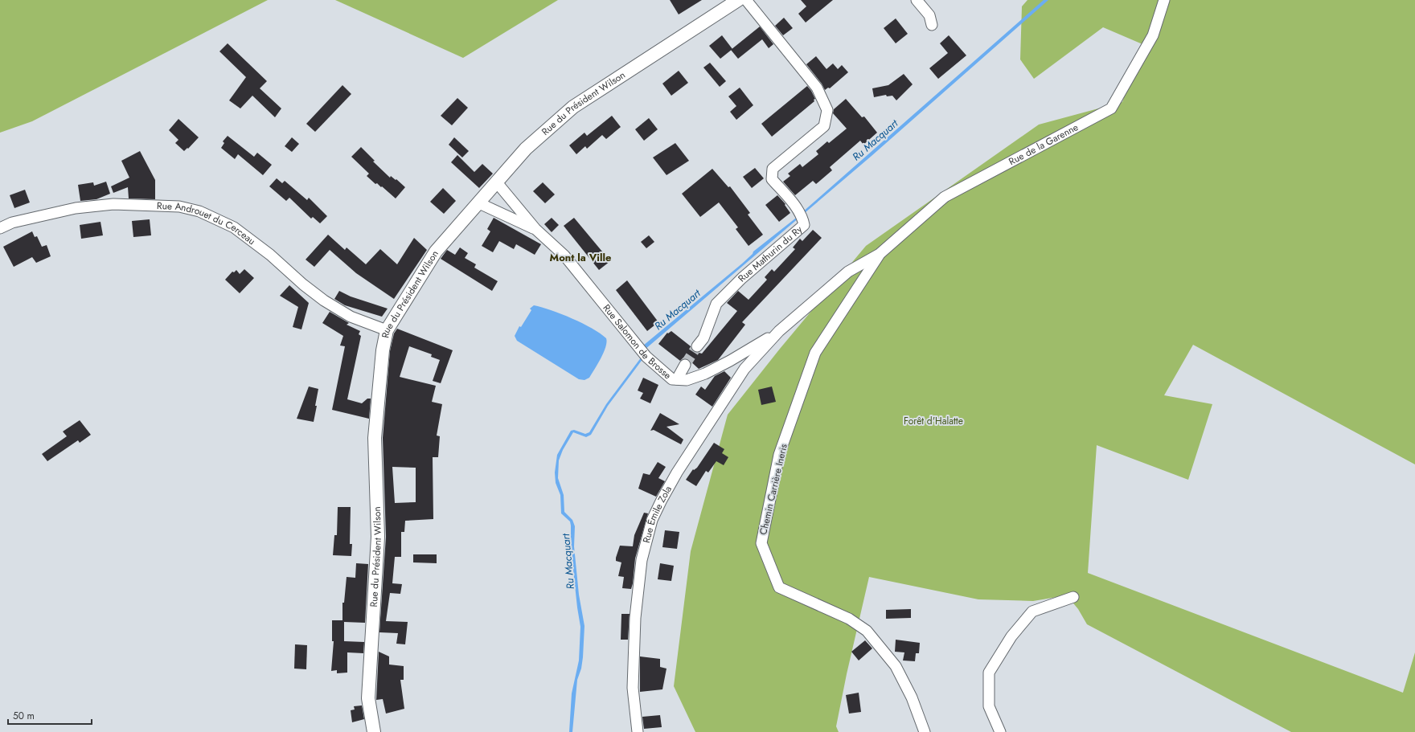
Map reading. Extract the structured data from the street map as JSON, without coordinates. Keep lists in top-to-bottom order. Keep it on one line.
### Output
{"streets":{"street":["Rue du Président Wilson","Rue de la Garenne","Rue Androuet du Cerceau","Rue Mathurin du Ry","Rue Salomon de Brosse","Chemin Carrière Ineris","Rue Émile Zola"]},"crossings":[["Rue du Président Wilson","Rue Androuet du Cerceau"],["Rue du Président Wilson","Rue Salomon de Brosse"],["Rue de la Garenne","Chemin Carrière Ineris"],["Rue Salomon de Brosse","Rue Émile Zola"]],"districts":["Mont la Ville"],"water":["Ru Macquart"],"parks":["Forêt d'Halatte"],"scale_bar":"50 m"}
